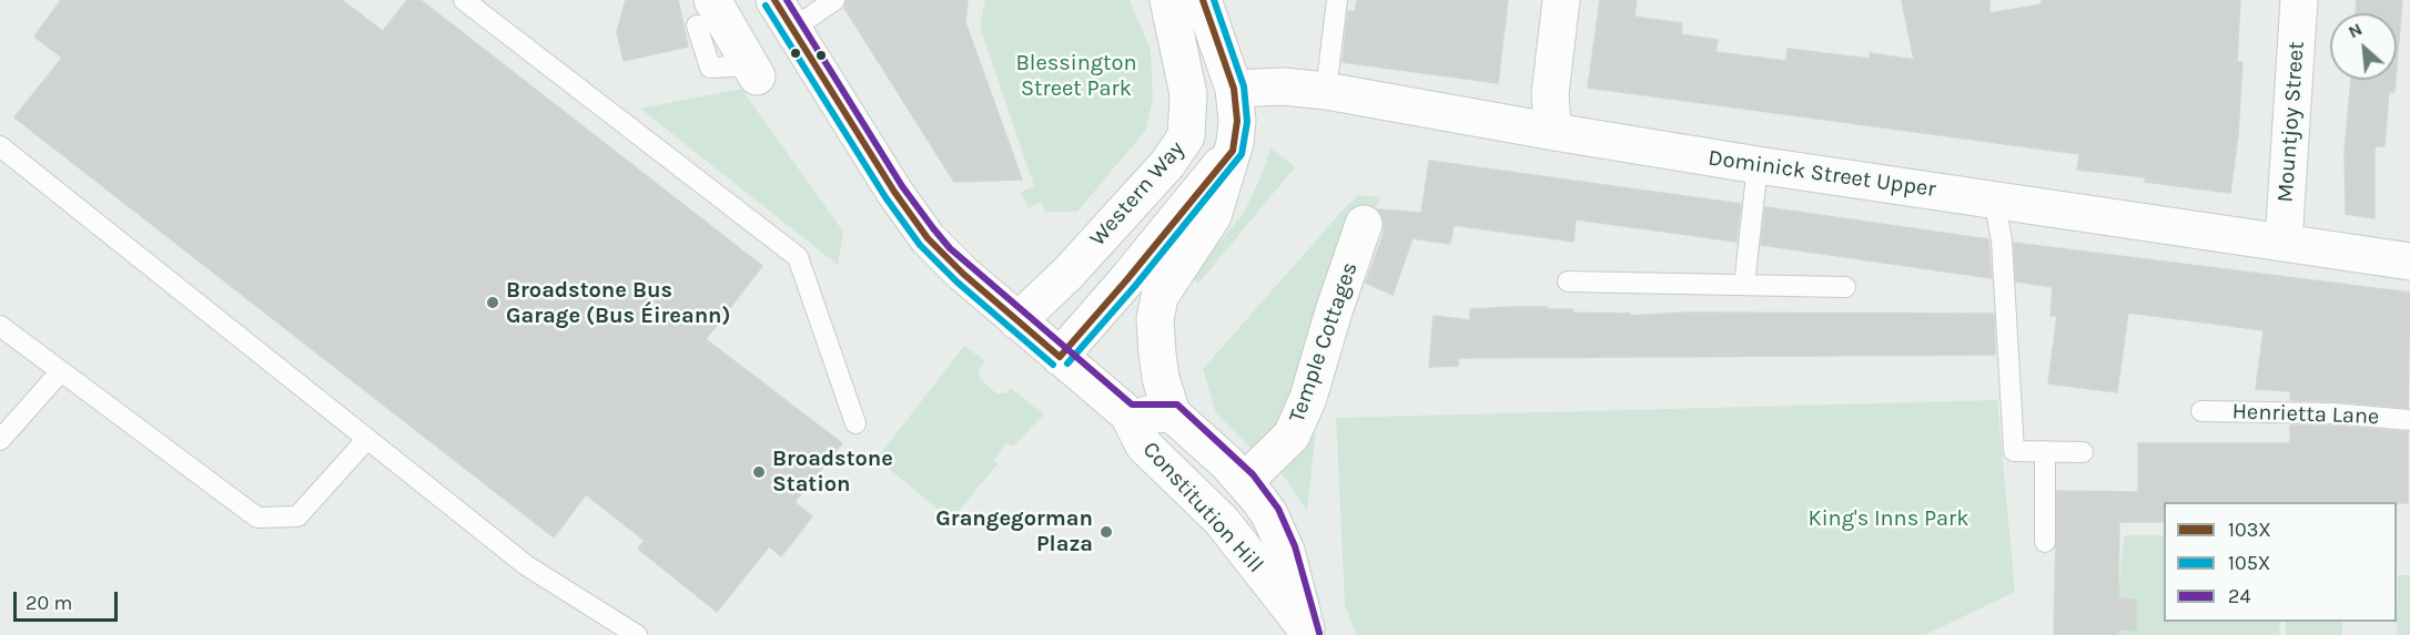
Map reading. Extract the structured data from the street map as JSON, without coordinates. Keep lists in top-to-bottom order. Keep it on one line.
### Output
{"streets":{"main road":["Mountjoy Street","Dominick Street Upper","Western Way","Temple Cottages","Constitution Hill"],"lane":["Henrietta Lane"]},"crossings":[["Mountjoy Street","Dominick Street Upper"],["Western Way","Constitution Hill"],["Temple Cottages","Constitution Hill"]],"parks":["Blessington Street Park","King's Inns Park"],"places":["Broadstone Bus Garage (Bus Éireann)","Broadstone Station","Grangegorman Plaza"],"lines":["transit line 103X","transit line 105X","transit line 24"],"legend":["103X","105X","24"],"scale_bar":"20 m","north":"top left"}
